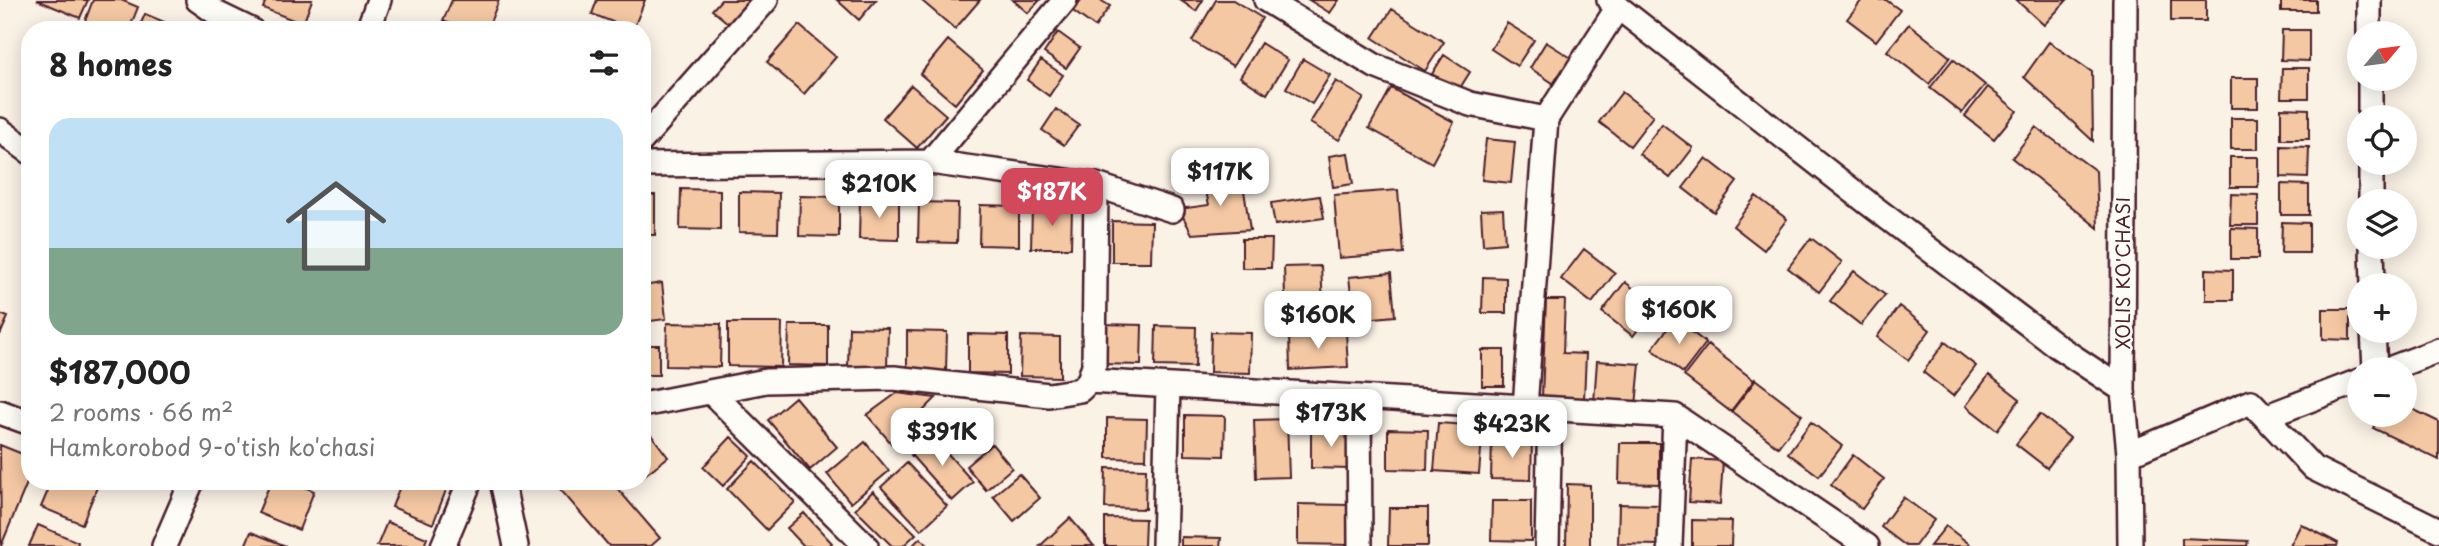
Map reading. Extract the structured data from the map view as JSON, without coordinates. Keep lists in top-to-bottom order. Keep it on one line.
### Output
{"streets":{"street":["XOLIS KO'CHASI"]},"north":"top right","page":{"map_buttons":["+","−"],"heading":"8 homes","list":[{"name":"$187,000","note":"2 rooms · 66 m² · Hamkorobod 9-o'tish ko'chasi"}],"price":["$117K","$210K","$187K","$160K","$160K","$173K","$423K","$391K"]}}
